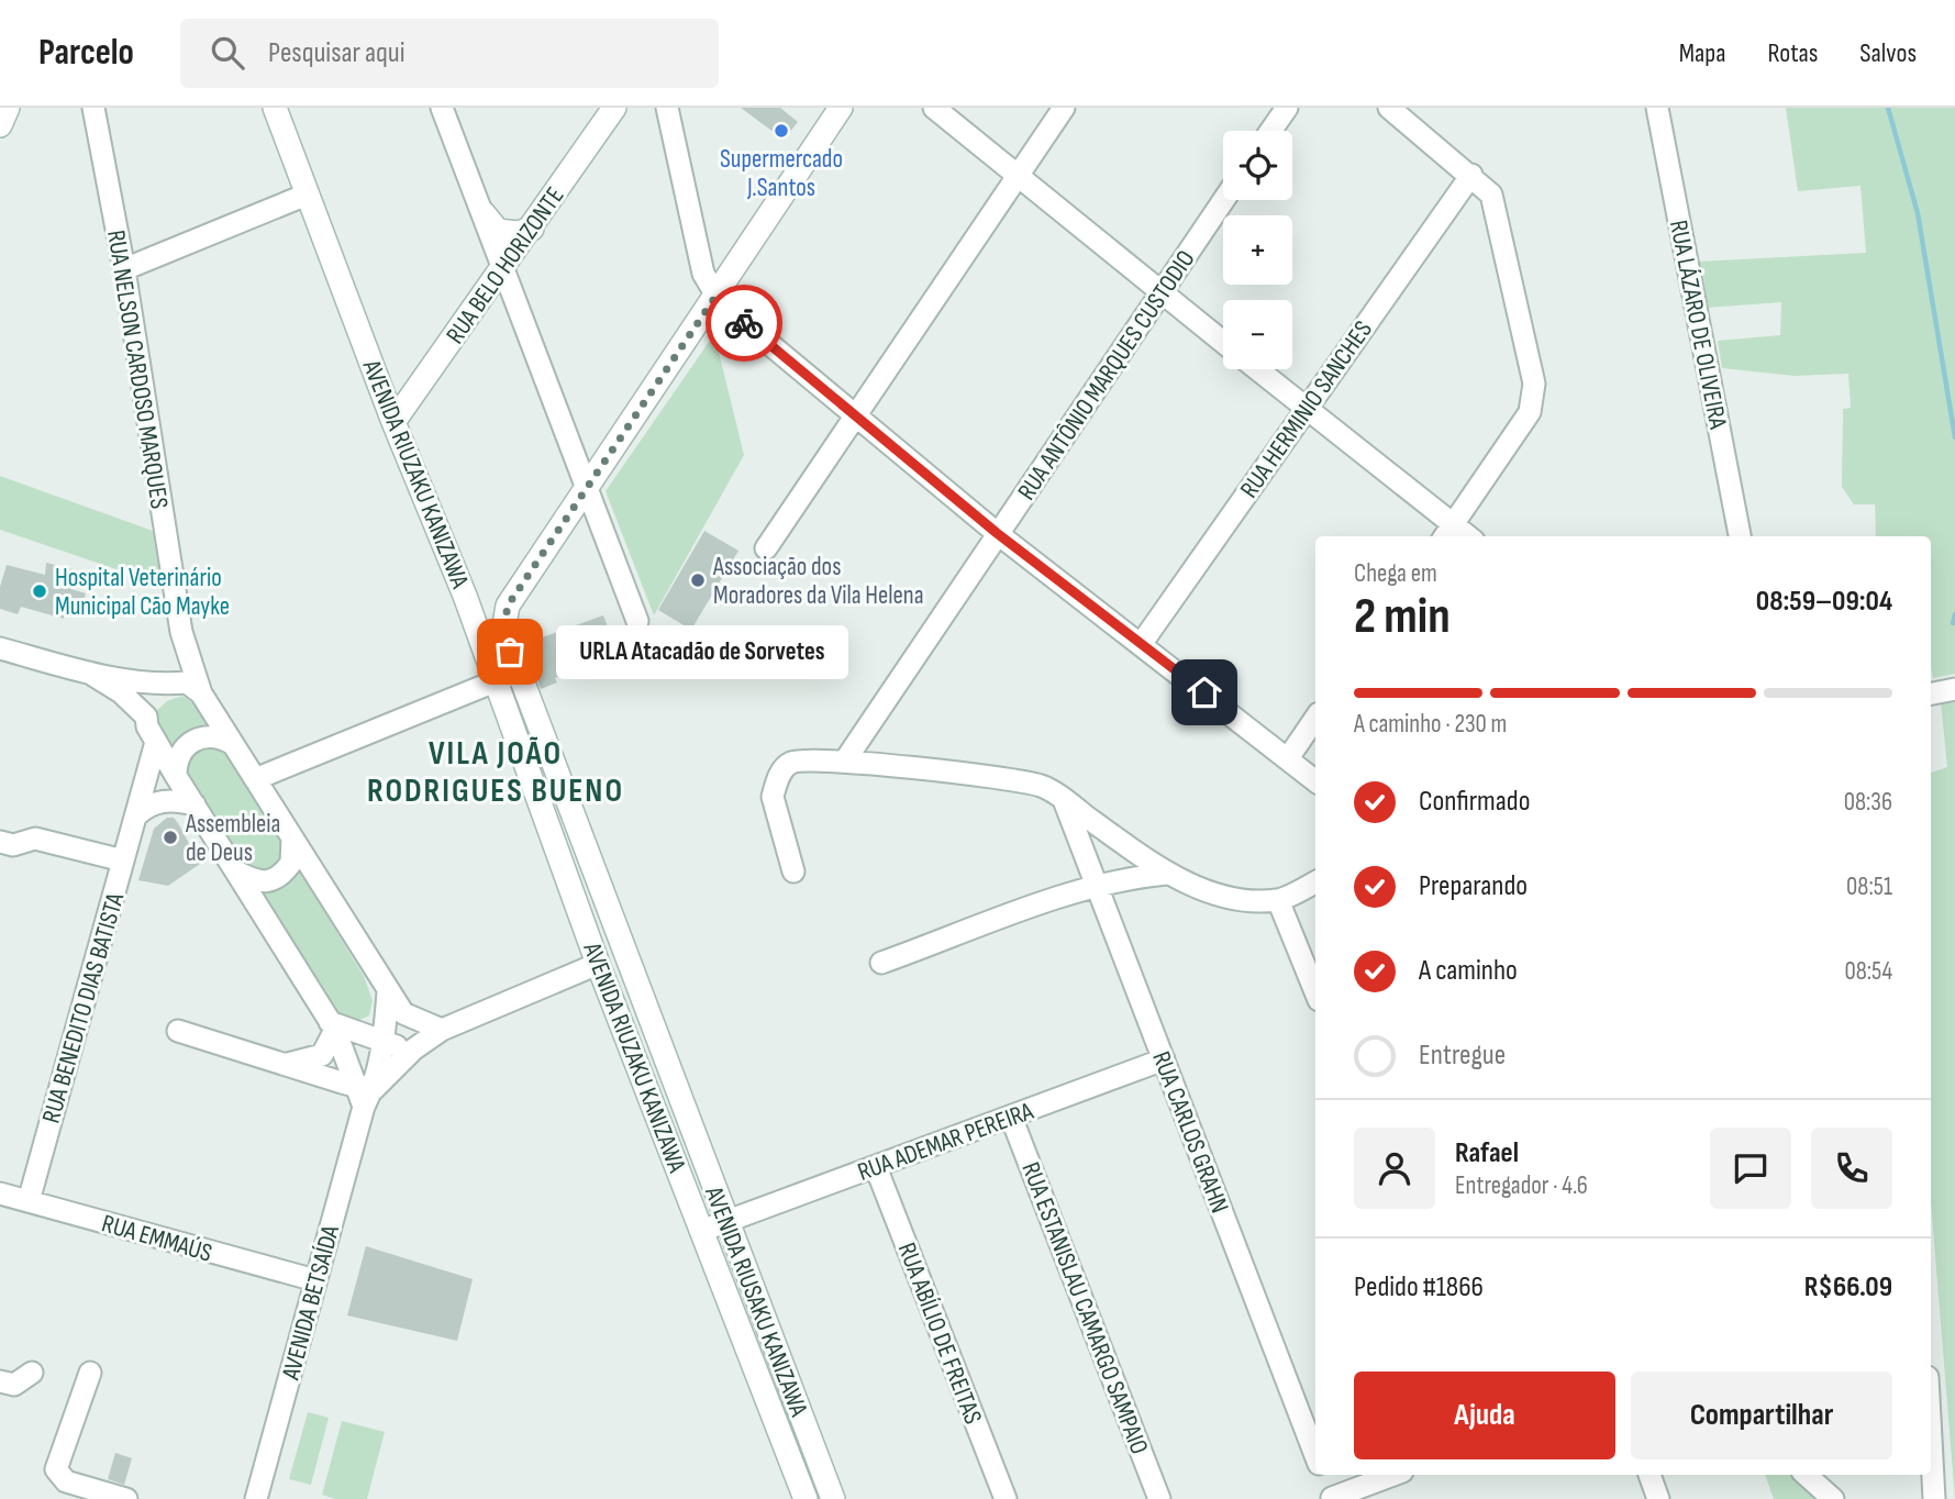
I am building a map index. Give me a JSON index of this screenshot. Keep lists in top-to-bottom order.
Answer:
{
  "streets": {
    "street": [
      "RUA BELO HORIZONTE",
      "RUA LÁZARO DE OLIVEIRA",
      "RUA NELSON CARDOSO MARQUES",
      "RUA ANTÔNIO MARQUES CUSTODIO",
      "RUA HERMINIO SANCHES",
      "AVENIDA RIUZAKU KANIZAWA",
      "RUA BENEDITO DIAS BATISTA",
      "RUA CARLOS GRAHN",
      "RUA ADEMAR PEREIRA",
      "RUA EMMAÚS",
      "AVENIDA RIUSAKU KANIZAWA",
      "AVENIDA BETSAÍDA",
      "RUA ESTANISLAU CAMARGO SAMPAIO",
      "RUA ABÍLIO DE FREITAS"
    ]
  },
  "crossings": [
    ["RUA BELO HORIZONTE", "AVENIDA RIUZAKU KANIZAWA"],
    ["RUA BENEDITO DIAS BATISTA", "RUA EMMAÚS"],
    ["RUA CARLOS GRAHN", "RUA ADEMAR PEREIRA"],
    ["RUA ADEMAR PEREIRA", "AVENIDA RIUSAKU KANIZAWA"],
    ["RUA ADEMAR PEREIRA", "RUA ESTANISLAU CAMARGO SAMPAIO"],
    ["RUA ADEMAR PEREIRA", "RUA ABÍLIO DE FREITAS"],
    ["RUA EMMAÚS", "AVENIDA BETSAÍDA"]
  ],
  "districts": ["VILA JOÃO RODRIGUES BUENO"],
  "places": [
    "Supermercado J.Santos",
    "Associação dos Moradores da Vila Helena",
    "Hospital Veterinário Municipal Cão Mayke",
    "URLA Atacadão de Sorvetes",
    "Assembleia de Deus"
  ],
  "page": {
    "header": "Parcelo",
    "search": "Pesquisar aqui",
    "nav": ["Mapa", "Rotas", "Salvos"],
    "map_buttons": ["+", "−"],
    "heading": ["2 min", "Chega em", "08:59–09:04"],
    "panel": [
      "Rafael",
      "Entregador · 4.6",
      "Pedido #1866",
      "R$66.09"
    ],
    "bubble": "URLA Atacadão de Sorvetes",
    "bar": "A caminho · 230 m",
    "list": [
      ["Confirmado", "08:36"],
      ["Preparando", "08:51"],
      ["A caminho", "08:54"],
      "Entregue"
    ],
    "buttons": ["Ajuda", "Compartilhar"]
  }
}
